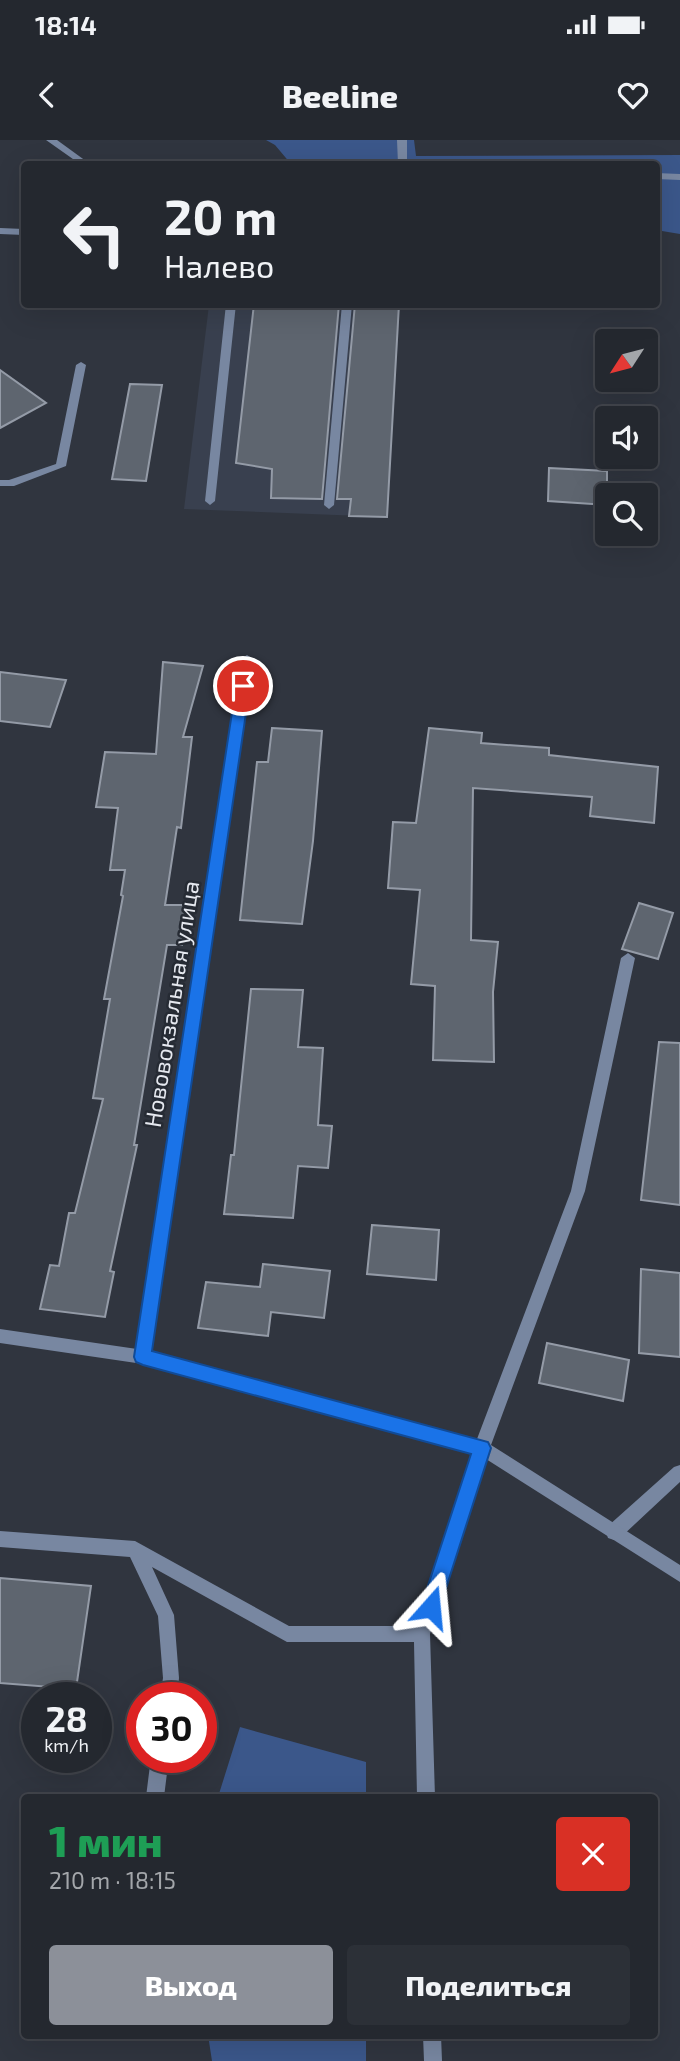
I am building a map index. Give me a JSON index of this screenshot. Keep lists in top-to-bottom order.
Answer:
{
  "streets": {
    "street": ["Нововокзальная улица"]
  },
  "north": "bottom left",
  "page": {
    "status": "18:14",
    "header": "Beeline",
    "turn": ["20 m", "Налево"],
    "speed": "28 km/h",
    "limit": "30",
    "heading": ["1 мин", "210 m · 18:15"],
    "buttons": ["Выход", "Поделиться"]
  }
}
